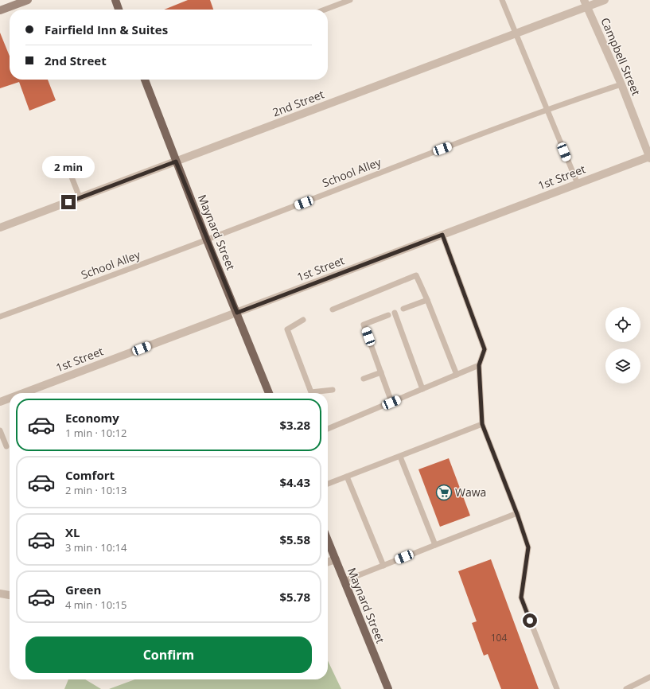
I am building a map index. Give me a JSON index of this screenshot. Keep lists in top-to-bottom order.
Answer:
{
  "streets": {
    "main road": ["Maynard Street"],
    "street": ["Campbell Street", "2nd Street", "1st Street"],
    "lane": ["School Alley"]
  },
  "crossings": [
    ["Campbell Street", "2nd Street"],
    ["Campbell Street", "School Alley"],
    ["Campbell Street", "1st Street"],
    ["2nd Street", "Maynard Street"],
    ["School Alley", "Maynard Street"],
    ["1st Street", "Maynard Street"]
  ],
  "places": {
    "supermarket": ["Wawa"]
  },
  "house_numbers": ["104"],
  "page": {
    "banner": ["Fairfield Inn & Suites", "2nd Street"],
    "bubble": "2 min",
    "list": [
      {
        "name": "Economy",
        "note": "1 min · 10:12",
        "value": "$3.28"
      },
      {
        "name": "Comfort",
        "note": "2 min · 10:13",
        "value": "$4.43"
      },
      {
        "name": "XL",
        "note": "3 min · 10:14",
        "value": "$5.58"
      },
      {
        "name": "Green",
        "note": "4 min · 10:15",
        "value": "$5.78"
      }
    ],
    "buttons": "Confirm"
  }
}
